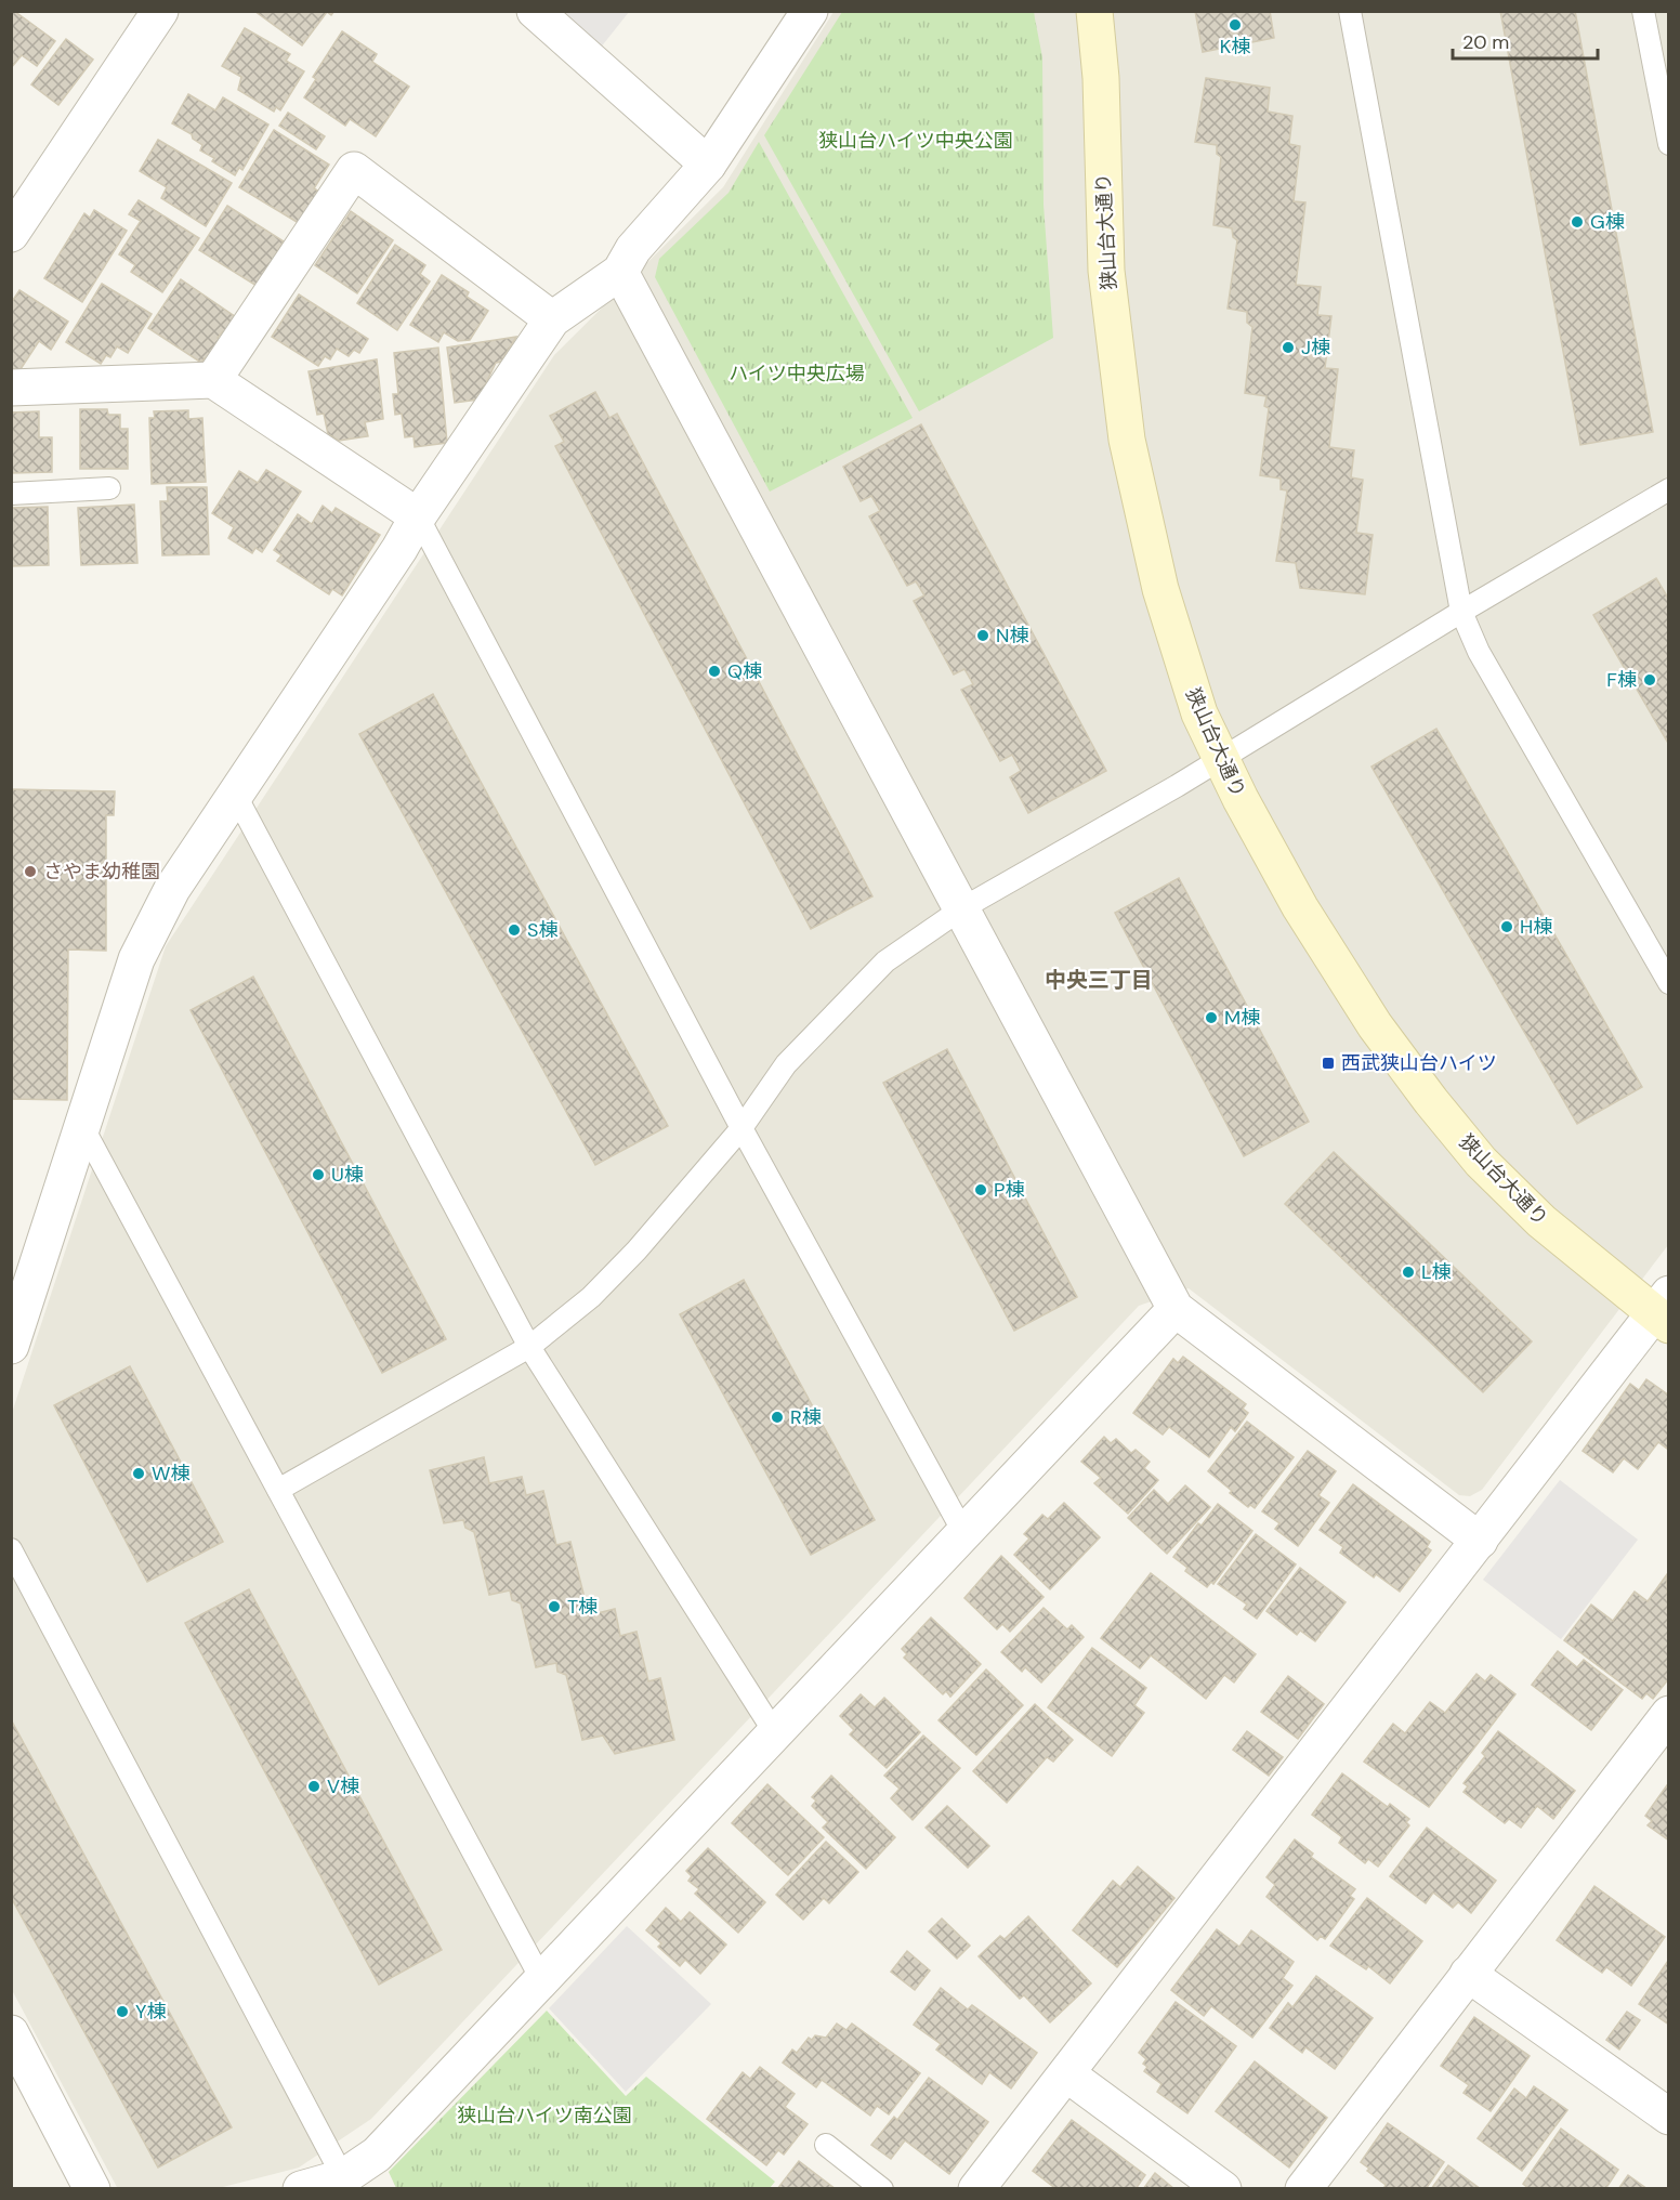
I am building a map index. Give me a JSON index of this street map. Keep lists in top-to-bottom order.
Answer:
{
  "streets": {
    "street": ["狭山台大通り"]
  },
  "districts": ["中央三丁目"],
  "parks": ["狭山台ハイツ中央公園", "ハイツ中央広場", "狭山台ハイツ南公園"],
  "places": {
    "other": [
      "K棟",
      "G棟",
      "J棟",
      "N棟",
      "Q棟",
      "F棟",
      "さやま幼稚園",
      "H棟",
      "S棟",
      "M棟",
      "U棟",
      "P棟",
      "L棟",
      "R棟",
      "W棟",
      "T棟",
      "V棟",
      "Y棟"
    ],
    "transit": ["西武狭山台ハイツ"]
  },
  "scale_bar": "20 m"
}
